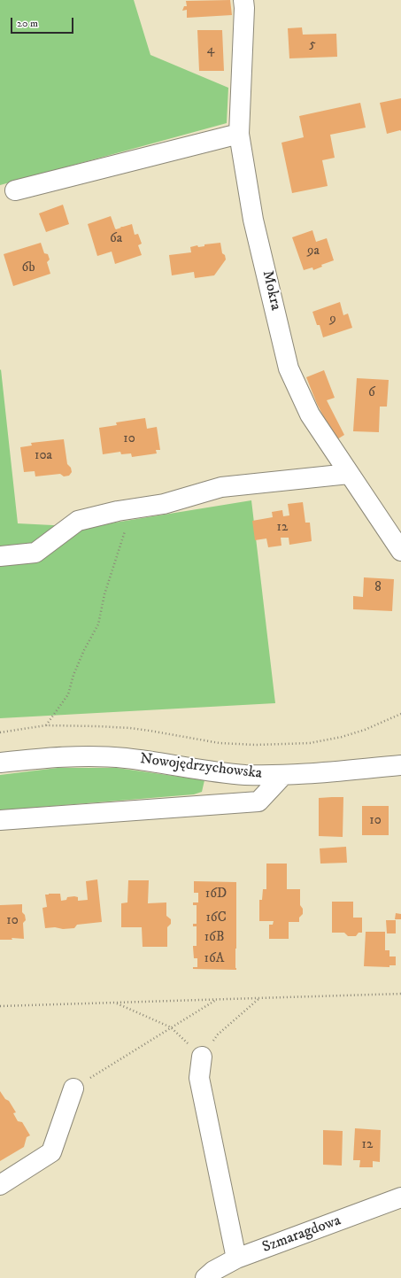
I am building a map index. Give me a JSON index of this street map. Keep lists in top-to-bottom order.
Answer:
{
  "streets": {
    "street": ["Mokra", "Nowojędrzychowska", "Szmaragdowa"]
  },
  "house_numbers": [
    "5",
    "4",
    "6a",
    "9a",
    "6b",
    "9",
    "6",
    "10",
    "10a",
    "12",
    "8",
    "10",
    "16D",
    "16C",
    "10",
    "16B",
    "16A",
    "12"
  ],
  "scale_bar": "20 m"
}
